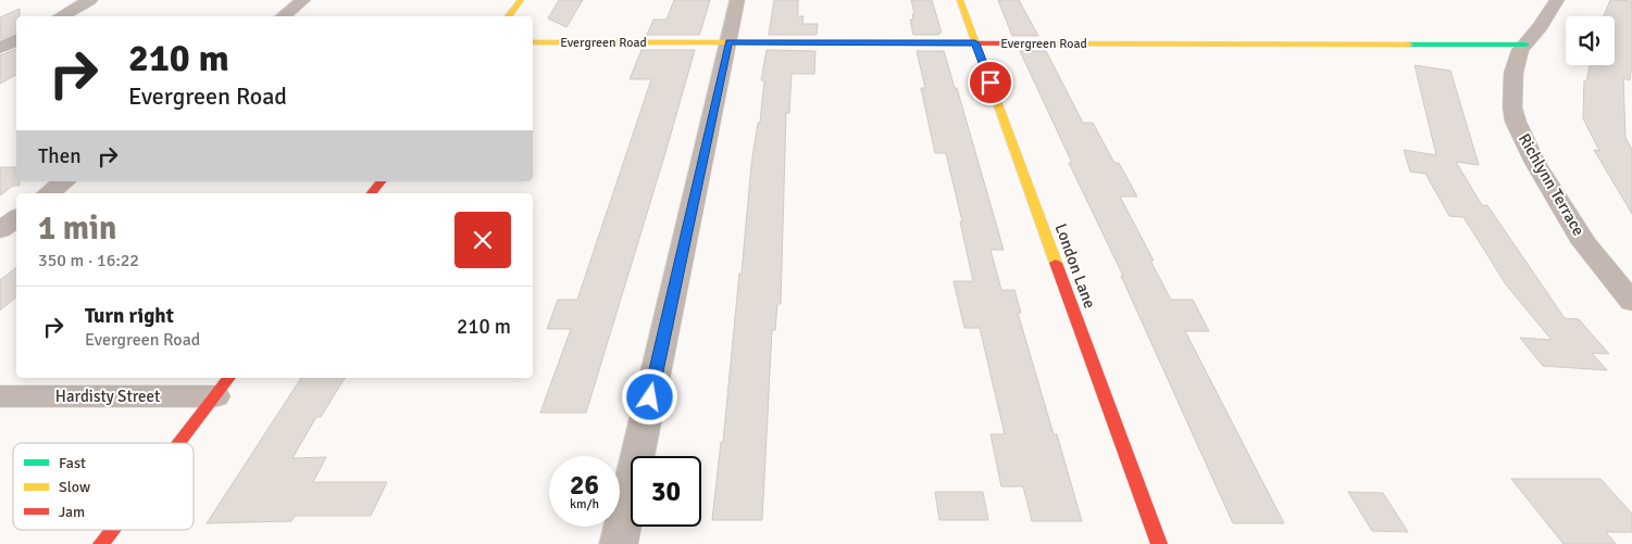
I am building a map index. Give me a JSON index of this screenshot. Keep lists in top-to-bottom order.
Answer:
{
  "streets": {
    "street": [
      "Evergreen Road",
      "Richlynn Terrace",
      "London Lane",
      "Hardisty Street"
    ]
  },
  "crossings": [
    ["Evergreen Road", "Richlynn Terrace"],
    ["Evergreen Road", "London Lane"]
  ],
  "legend": ["Fast", "Slow", "Jam"],
  "page": {
    "turn": ["210 m", "Evergreen Road"],
    "then": "Then",
    "heading": ["1 min", "350 m · 16:22"],
    "list": [
      {
        "name": "Turn right",
        "note": "Evergreen Road",
        "value": "210 m"
      }
    ],
    "speed": "26 km/h",
    "limit": "30"
  }
}
